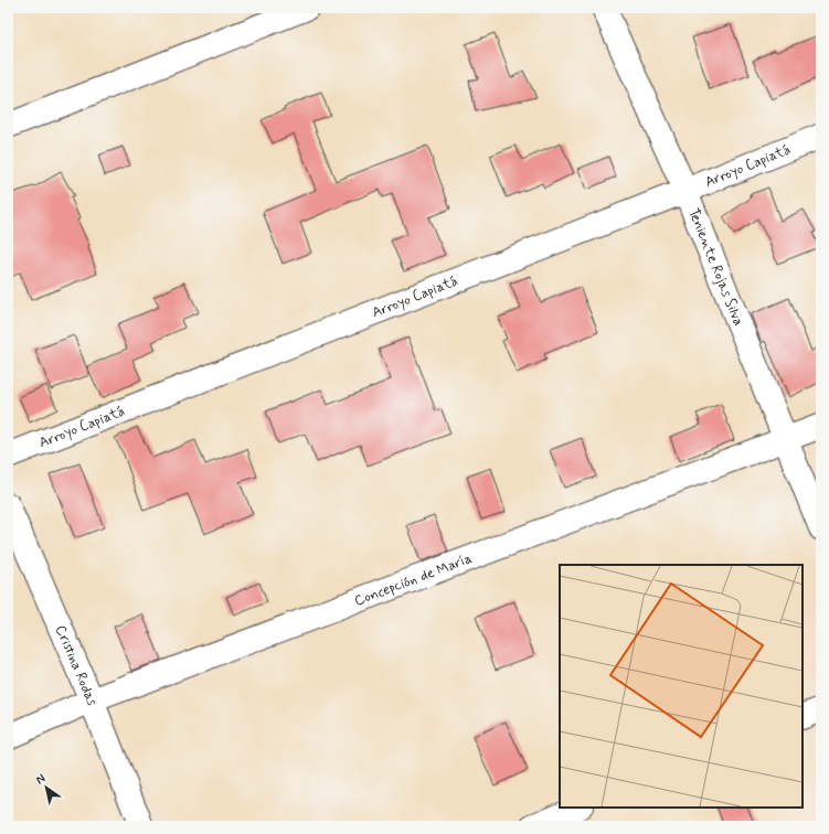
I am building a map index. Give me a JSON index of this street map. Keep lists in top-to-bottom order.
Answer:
{
  "streets": {
    "street": [
      "Arroyo Capiatá",
      "Teniente Rojas Silva",
      "Concepción de María",
      "Cristina Rodas"
    ]
  },
  "crossings": [
    ["Arroyo Capiatá", "Teniente Rojas Silva"],
    ["Teniente Rojas Silva", "Concepción de María"],
    ["Concepción de María", "Cristina Rodas"]
  ],
  "north": "top left"
}
